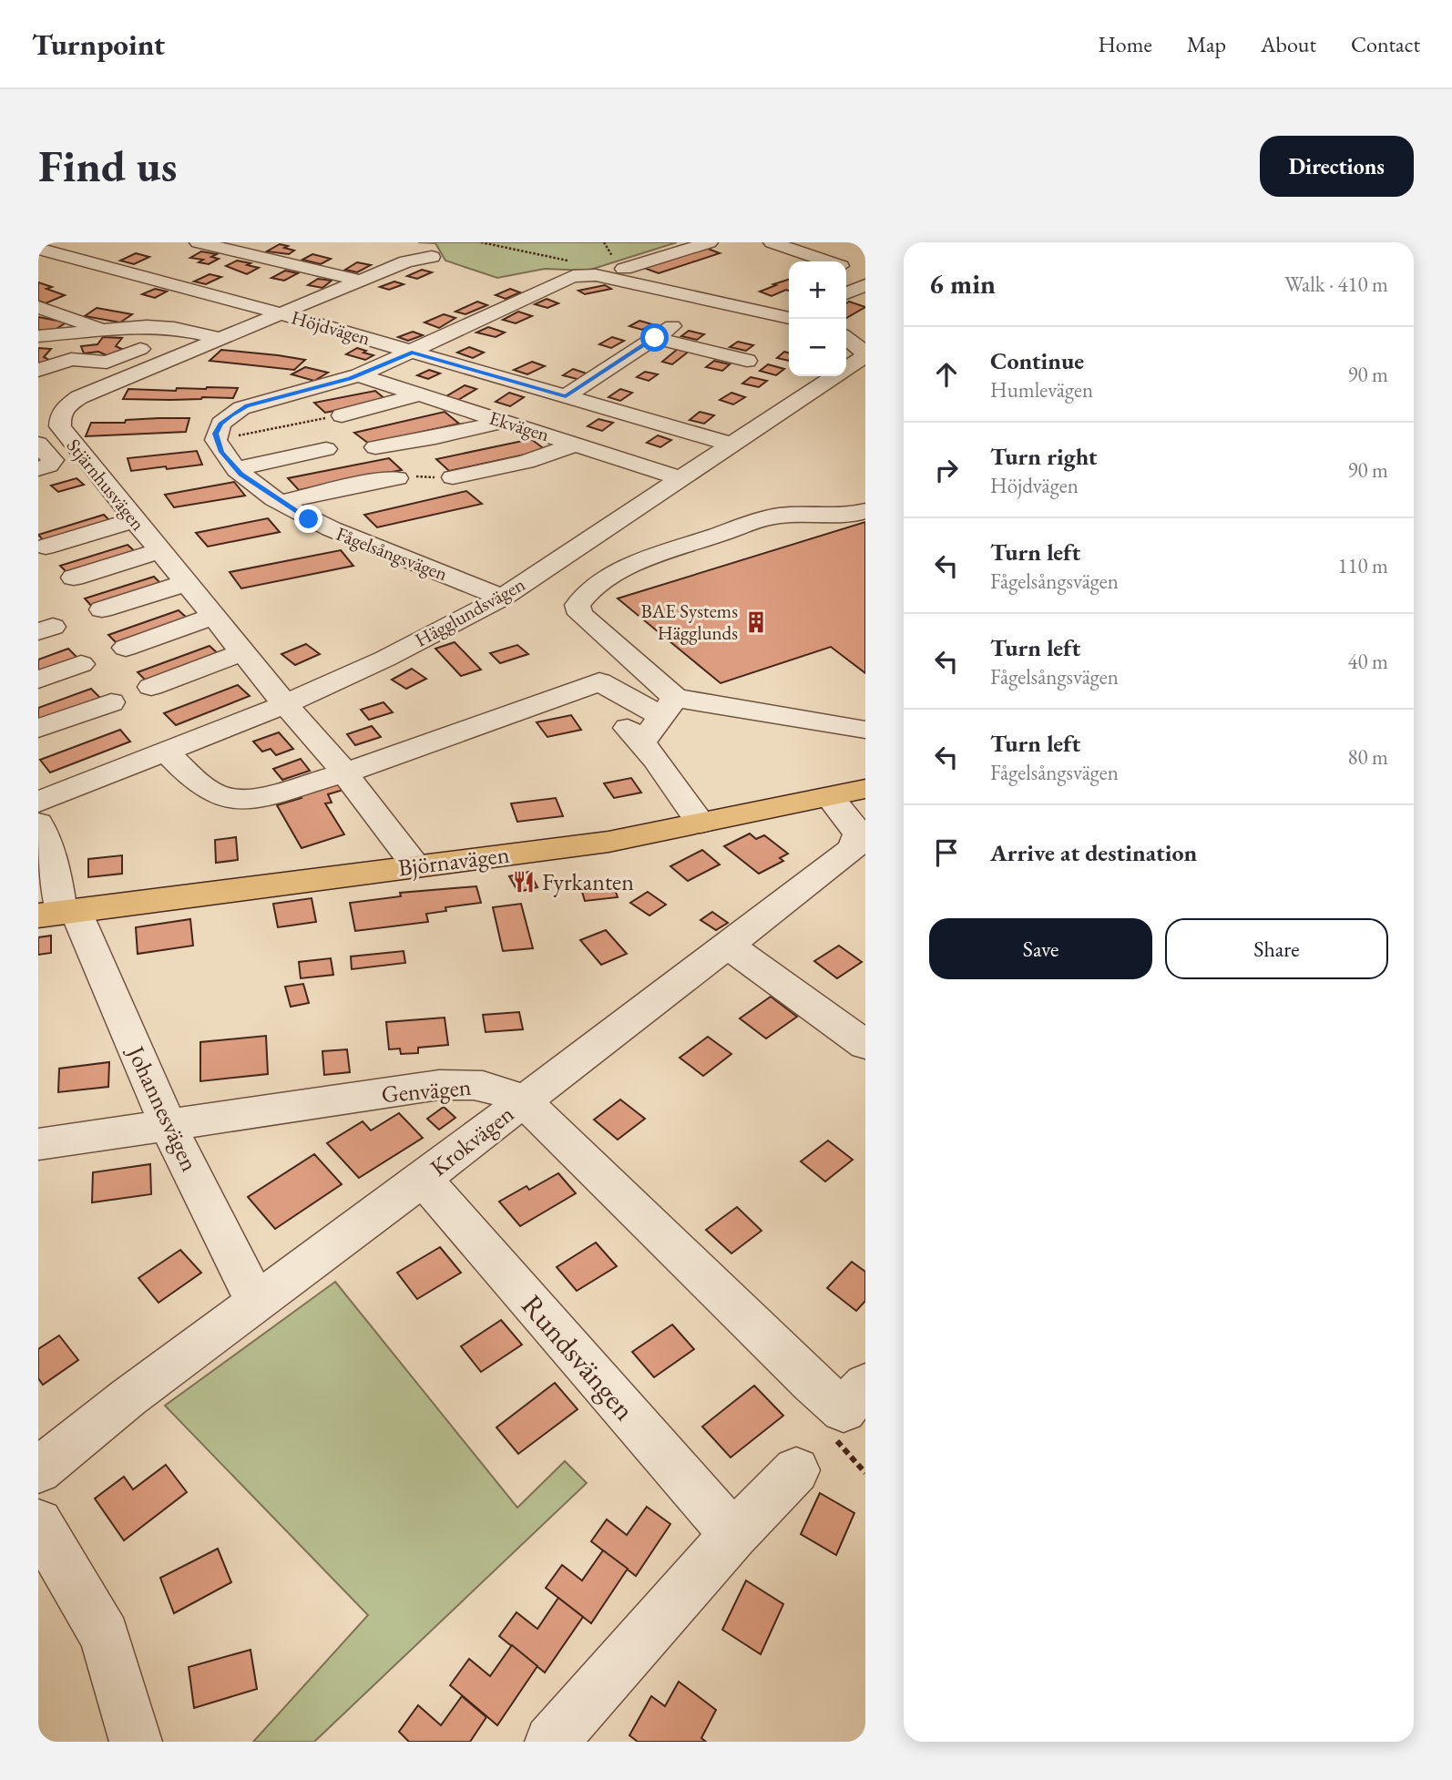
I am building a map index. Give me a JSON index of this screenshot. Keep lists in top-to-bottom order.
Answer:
{
  "streets": {
    "main road": ["Björnavägen"],
    "street": [
      "Höjdvägen",
      "Ekvägen",
      "Stjärnhusvägen",
      "Fågelsångsvägen",
      "Hägglundsvägen",
      "Genvägen",
      "Johannesvägen",
      "Krokvägen",
      "Rundsvängen"
    ]
  },
  "crossings": [
    ["Höjdvägen", "Stjärnhusvägen"],
    ["Höjdvägen", "Hägglundsvägen"],
    ["Ekvägen", "Hägglundsvägen"],
    ["Stjärnhusvägen", "Hägglundsvägen"],
    ["Stjärnhusvägen", "Björnavägen"],
    ["Fågelsångsvägen", "Hägglundsvägen"],
    ["Björnavägen", "Johannesvägen"],
    ["Björnavägen", "Krokvägen"],
    ["Genvägen", "Johannesvägen"],
    ["Genvägen", "Krokvägen"],
    ["Johannesvägen", "Krokvägen"],
    ["Krokvägen", "Rundsvängen"]
  ],
  "places": {
    "building": ["BAE Systems Hägglunds"],
    "restaurant": ["Fyrkanten"]
  },
  "page": {
    "header": "Turnpoint",
    "nav": [
      "Home",
      "Map",
      "About",
      "Contact"
    ],
    "buttons": [
      "Directions",
      ["Save", "Share"]
    ],
    "title": "Find us",
    "heading": ["6 min", "Walk · 410 m"],
    "map_buttons": ["+", "−"],
    "list": [
      ["Continue", "Humlevägen", "90 m"],
      ["Turn right", "Höjdvägen", "90 m"],
      ["Turn left", "Fågelsångsvägen", "110 m"],
      ["Turn left", "Fågelsångsvägen", "40 m"],
      ["Turn left", "Fågelsångsvägen", "80 m"],
      "Arrive at destination"
    ]
  }
}
